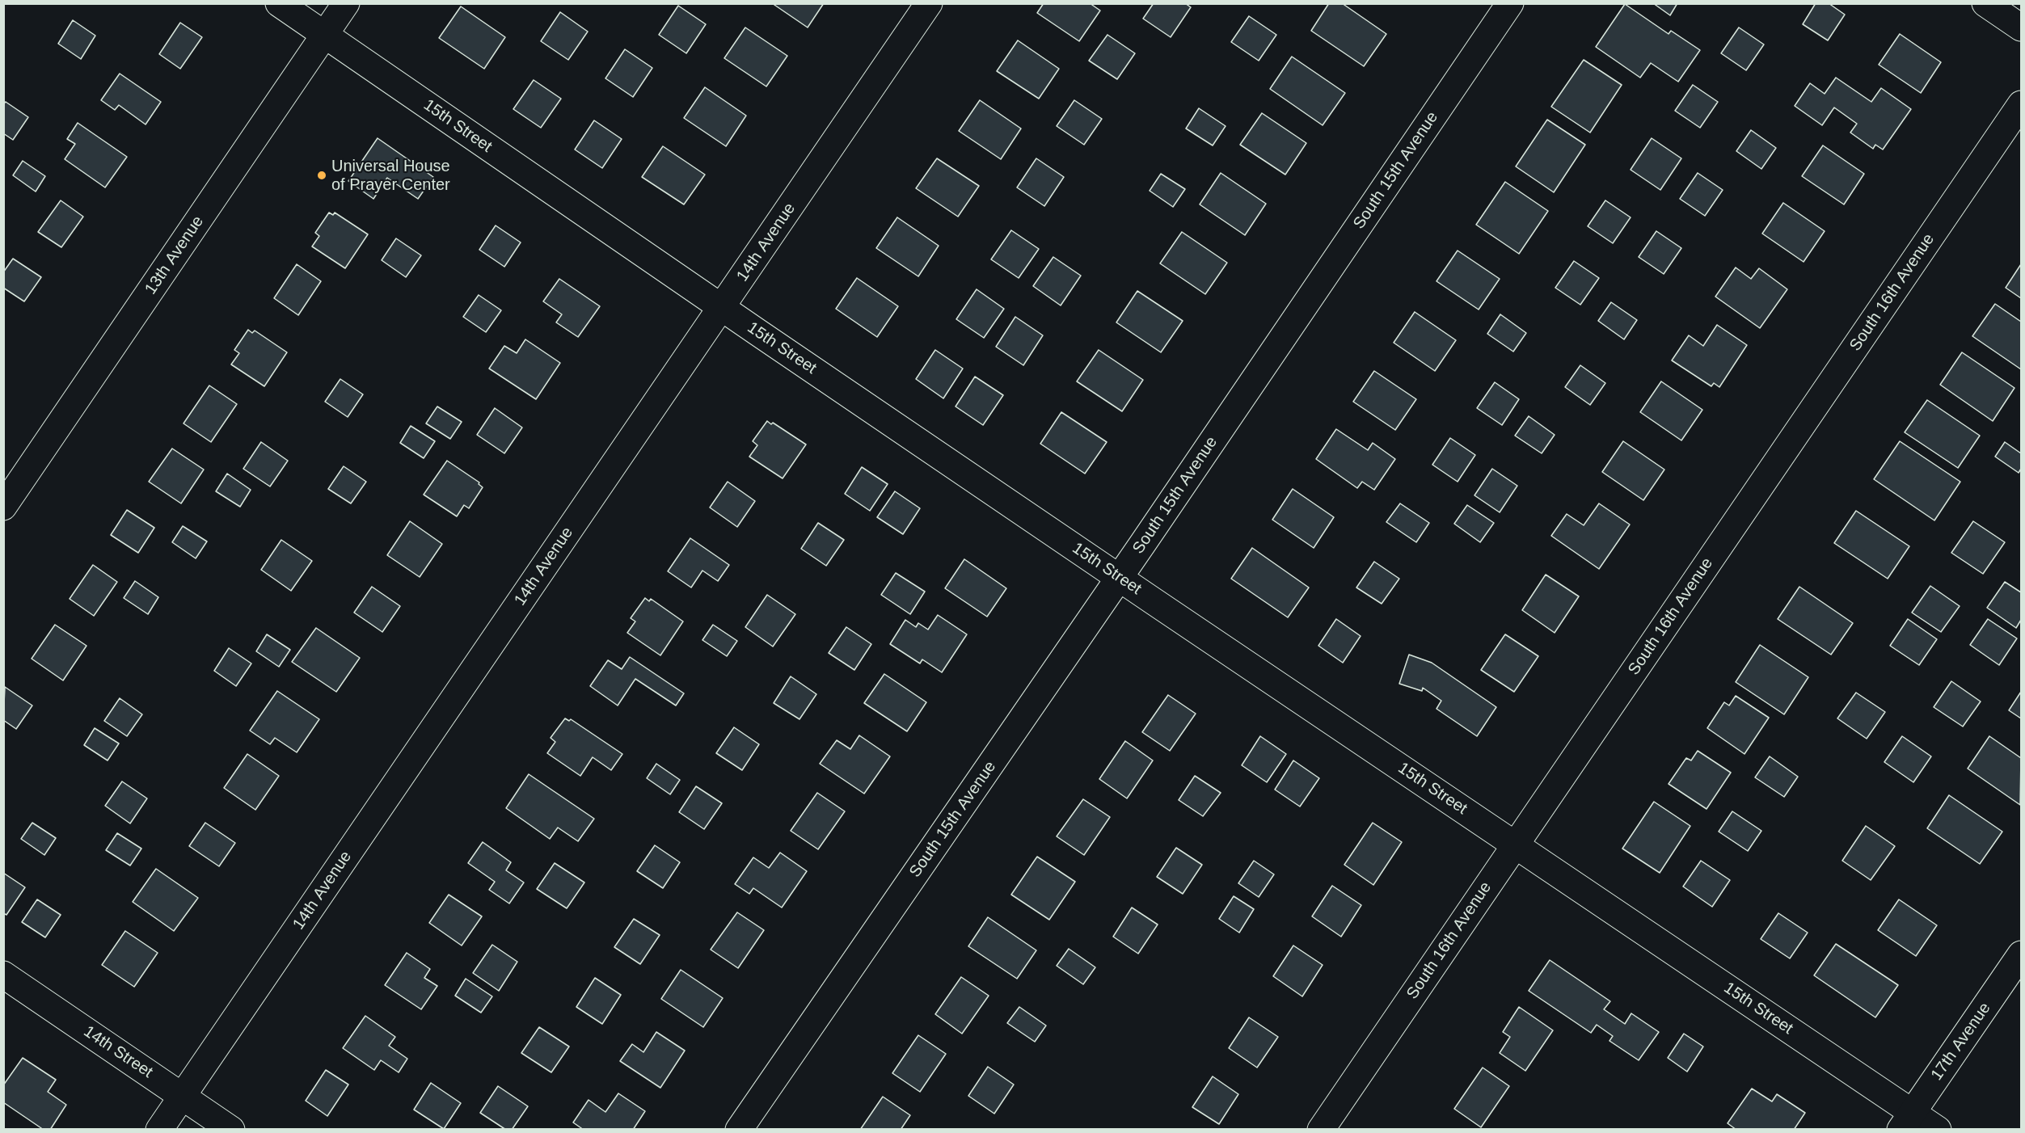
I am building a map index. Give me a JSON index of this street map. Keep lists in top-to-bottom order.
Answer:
{
  "streets": {
    "street": [
      "15th Street",
      "South 15th Avenue",
      "14th Avenue",
      "13th Avenue",
      "South 16th Avenue",
      "17th Avenue",
      "14th Street"
    ]
  },
  "crossings": [
    ["15th Street", "South 15th Avenue"],
    ["15th Street", "14th Avenue"],
    ["15th Street", "13th Avenue"],
    ["15th Street", "South 16th Avenue"],
    ["15th Street", "17th Avenue"],
    ["14th Avenue", "14th Street"]
  ],
  "places": ["Universal House of Prayer Center"]
}
